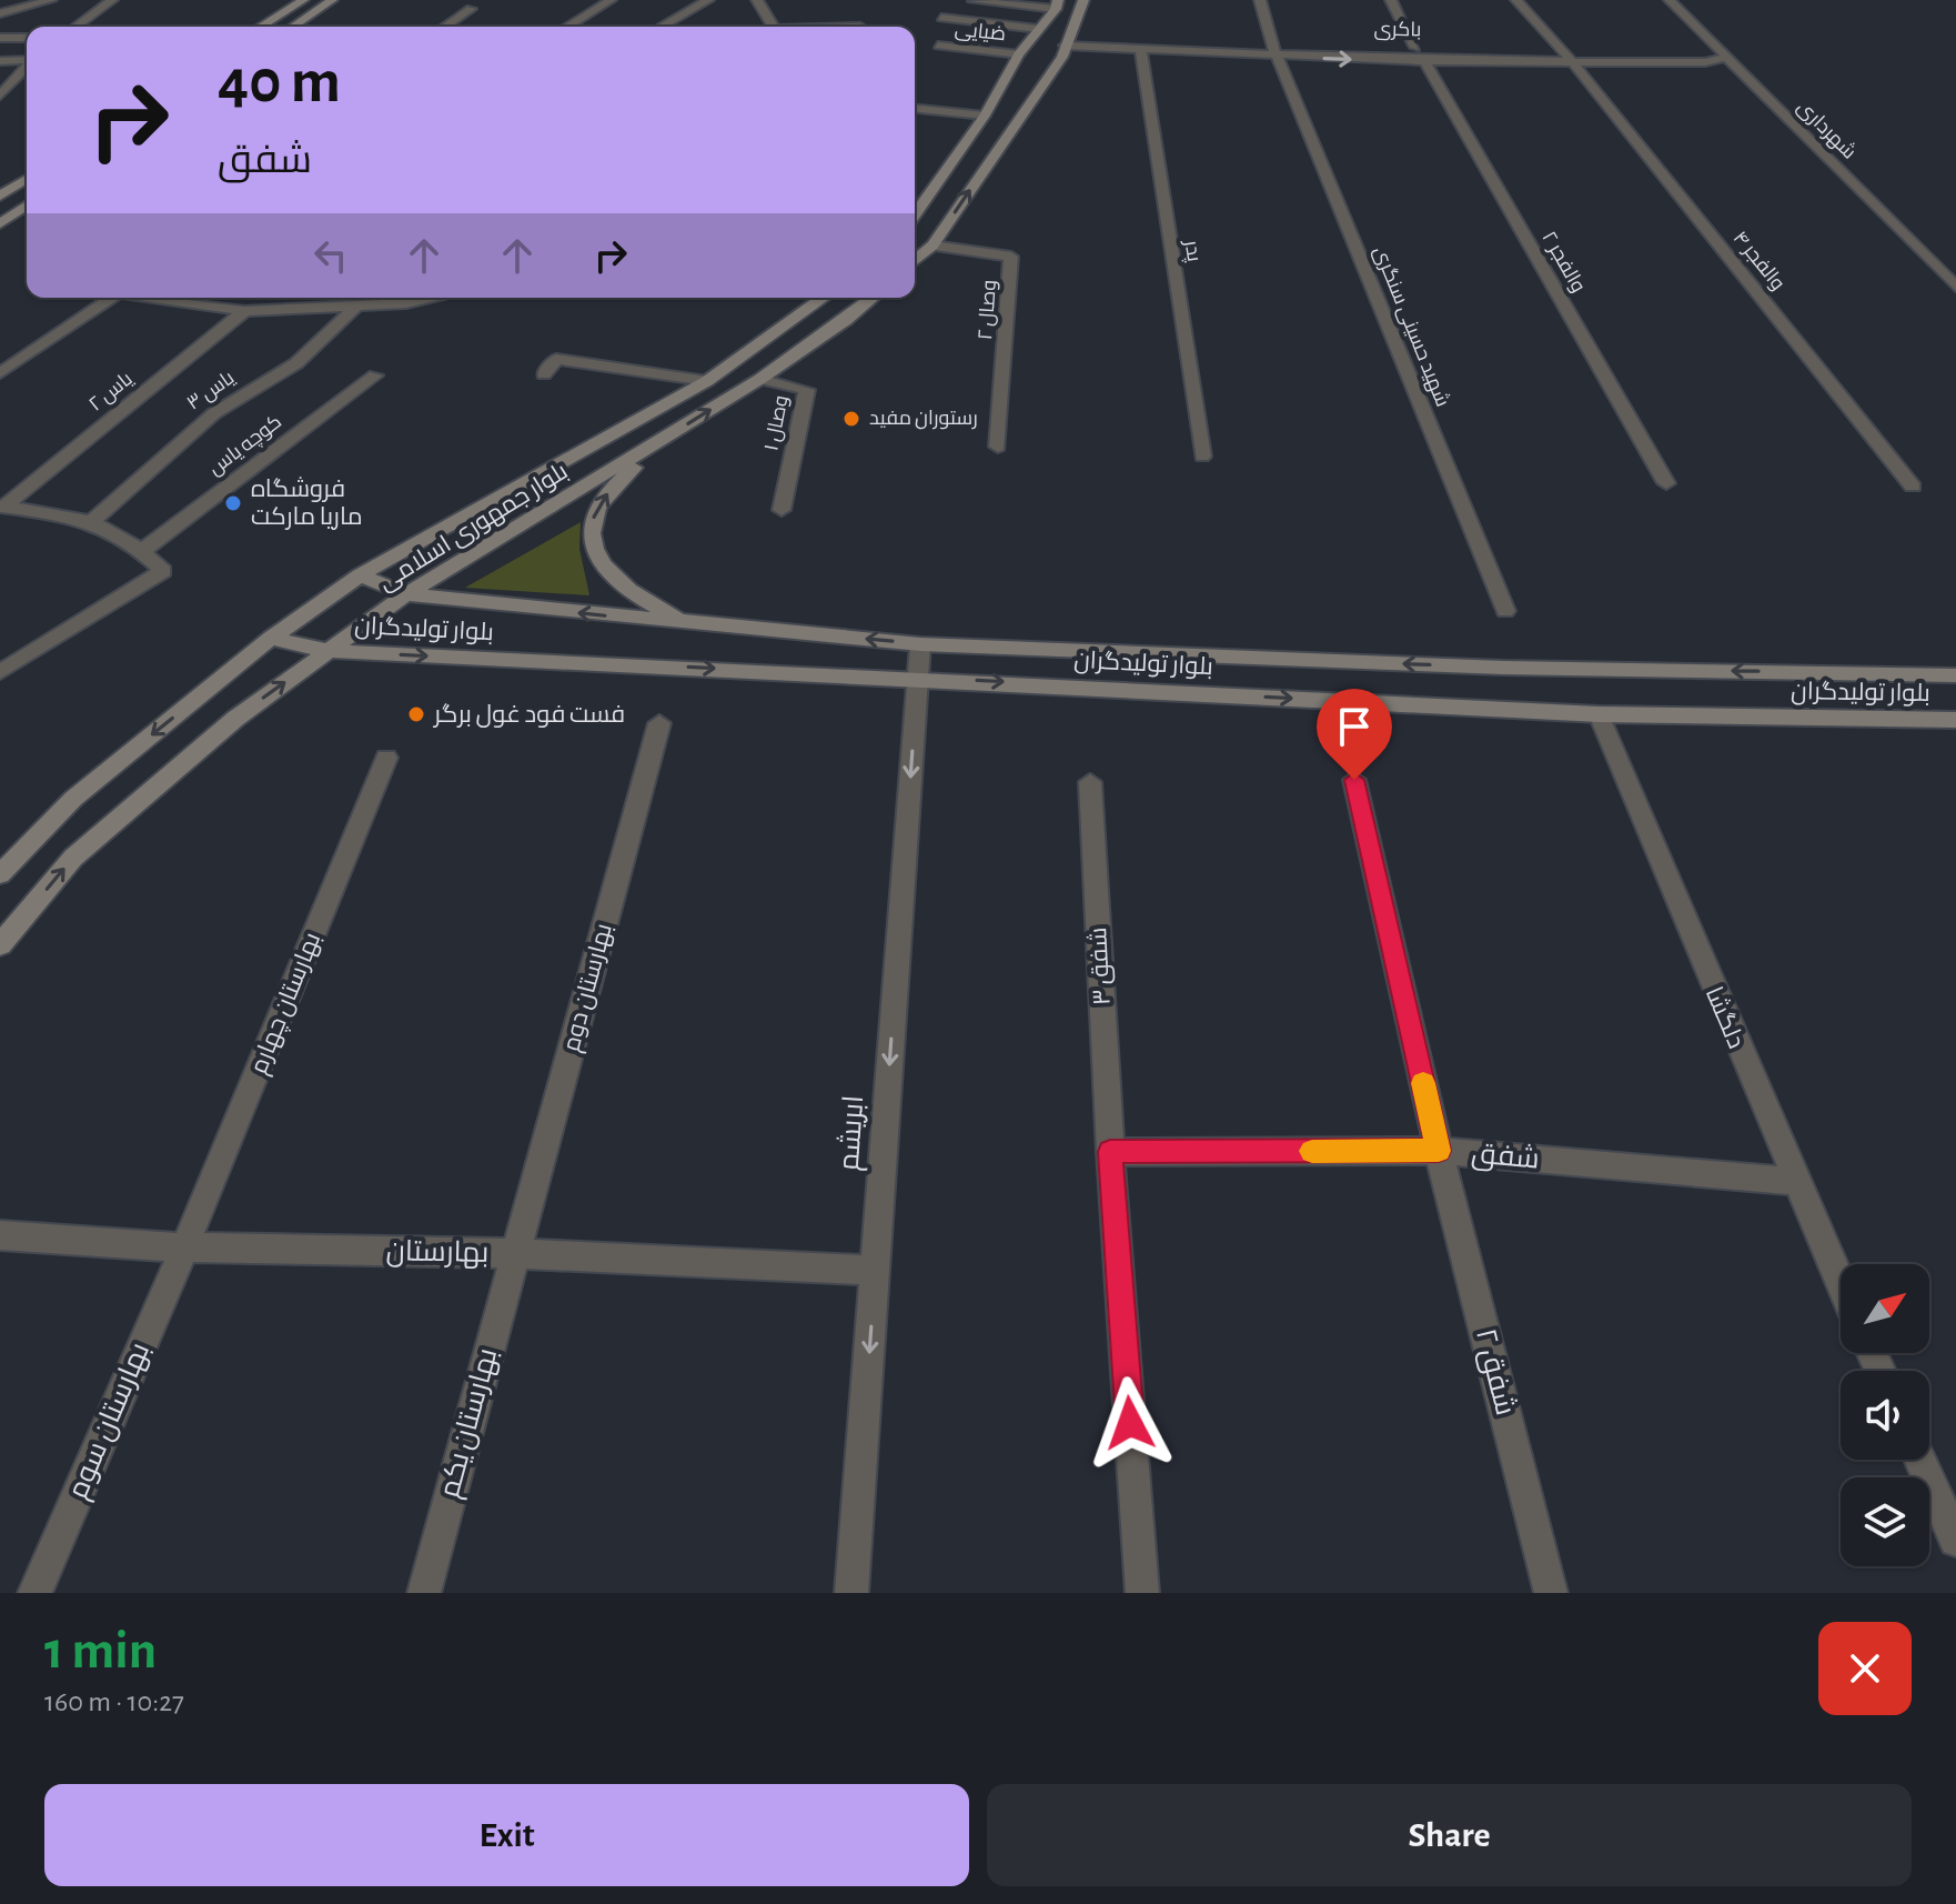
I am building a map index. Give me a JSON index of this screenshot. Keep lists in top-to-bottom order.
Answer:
{
  "streets": {
    "main road": ["بلوار جمهوری اسلامی", "بلوار تولیدگران"],
    "street": [
      "باکری",
      "ضیایی",
      "شهرداری",
      "پدر",
      "والفجر ۴",
      "والفجر ۲",
      "وصال ۲",
      "شهید حسینی سنگری",
      "یاس ۳",
      "یاس ۲",
      "وصال ۱",
      "کوچه یاس",
      "شفق ۳",
      "بهارستان دوم",
      "بهارستان چهارم",
      "دلگشا",
      "ابریشم",
      "شفق",
      "بهارستان",
      "شفق ۲",
      "بهارستان سوم",
      "بهارستان یکم"
    ]
  },
  "crossings": [
    ["باکری", "والفجر ۴"],
    ["باکری", "شهید حسینی سنگری"],
    ["وصال ۱", "بلوار جمهوری اسلامی"],
    ["بلوار جمهوری اسلامی", "بلوار تولیدگران"],
    ["بلوار تولیدگران", "دلگشا"],
    ["بلوار تولیدگران", "ابریشم"],
    ["شفق ۳", "شفق"],
    ["بهارستان دوم", "بهارستان"],
    ["بهارستان دوم", "بهارستان یکم"],
    ["بهارستان چهارم", "بهارستان"],
    ["بهارستان چهارم", "بهارستان سوم"],
    ["دلگشا", "شفق"],
    ["ابریشم", "بهارستان"],
    ["شفق", "شفق ۲"],
    ["بهارستان", "بهارستان سوم"],
    ["بهارستان", "بهارستان یکم"]
  ],
  "one_way": ["ابریشم"],
  "places": ["رستوران مفید", "فروشگاه ماریا مارکت", "فست فود غول برگر"],
  "north": "top right",
  "page": {
    "turn": ["40 m", "شفق"],
    "heading": ["1 min", "160 m · 10:27"],
    "buttons": ["Exit", "Share"]
  }
}
